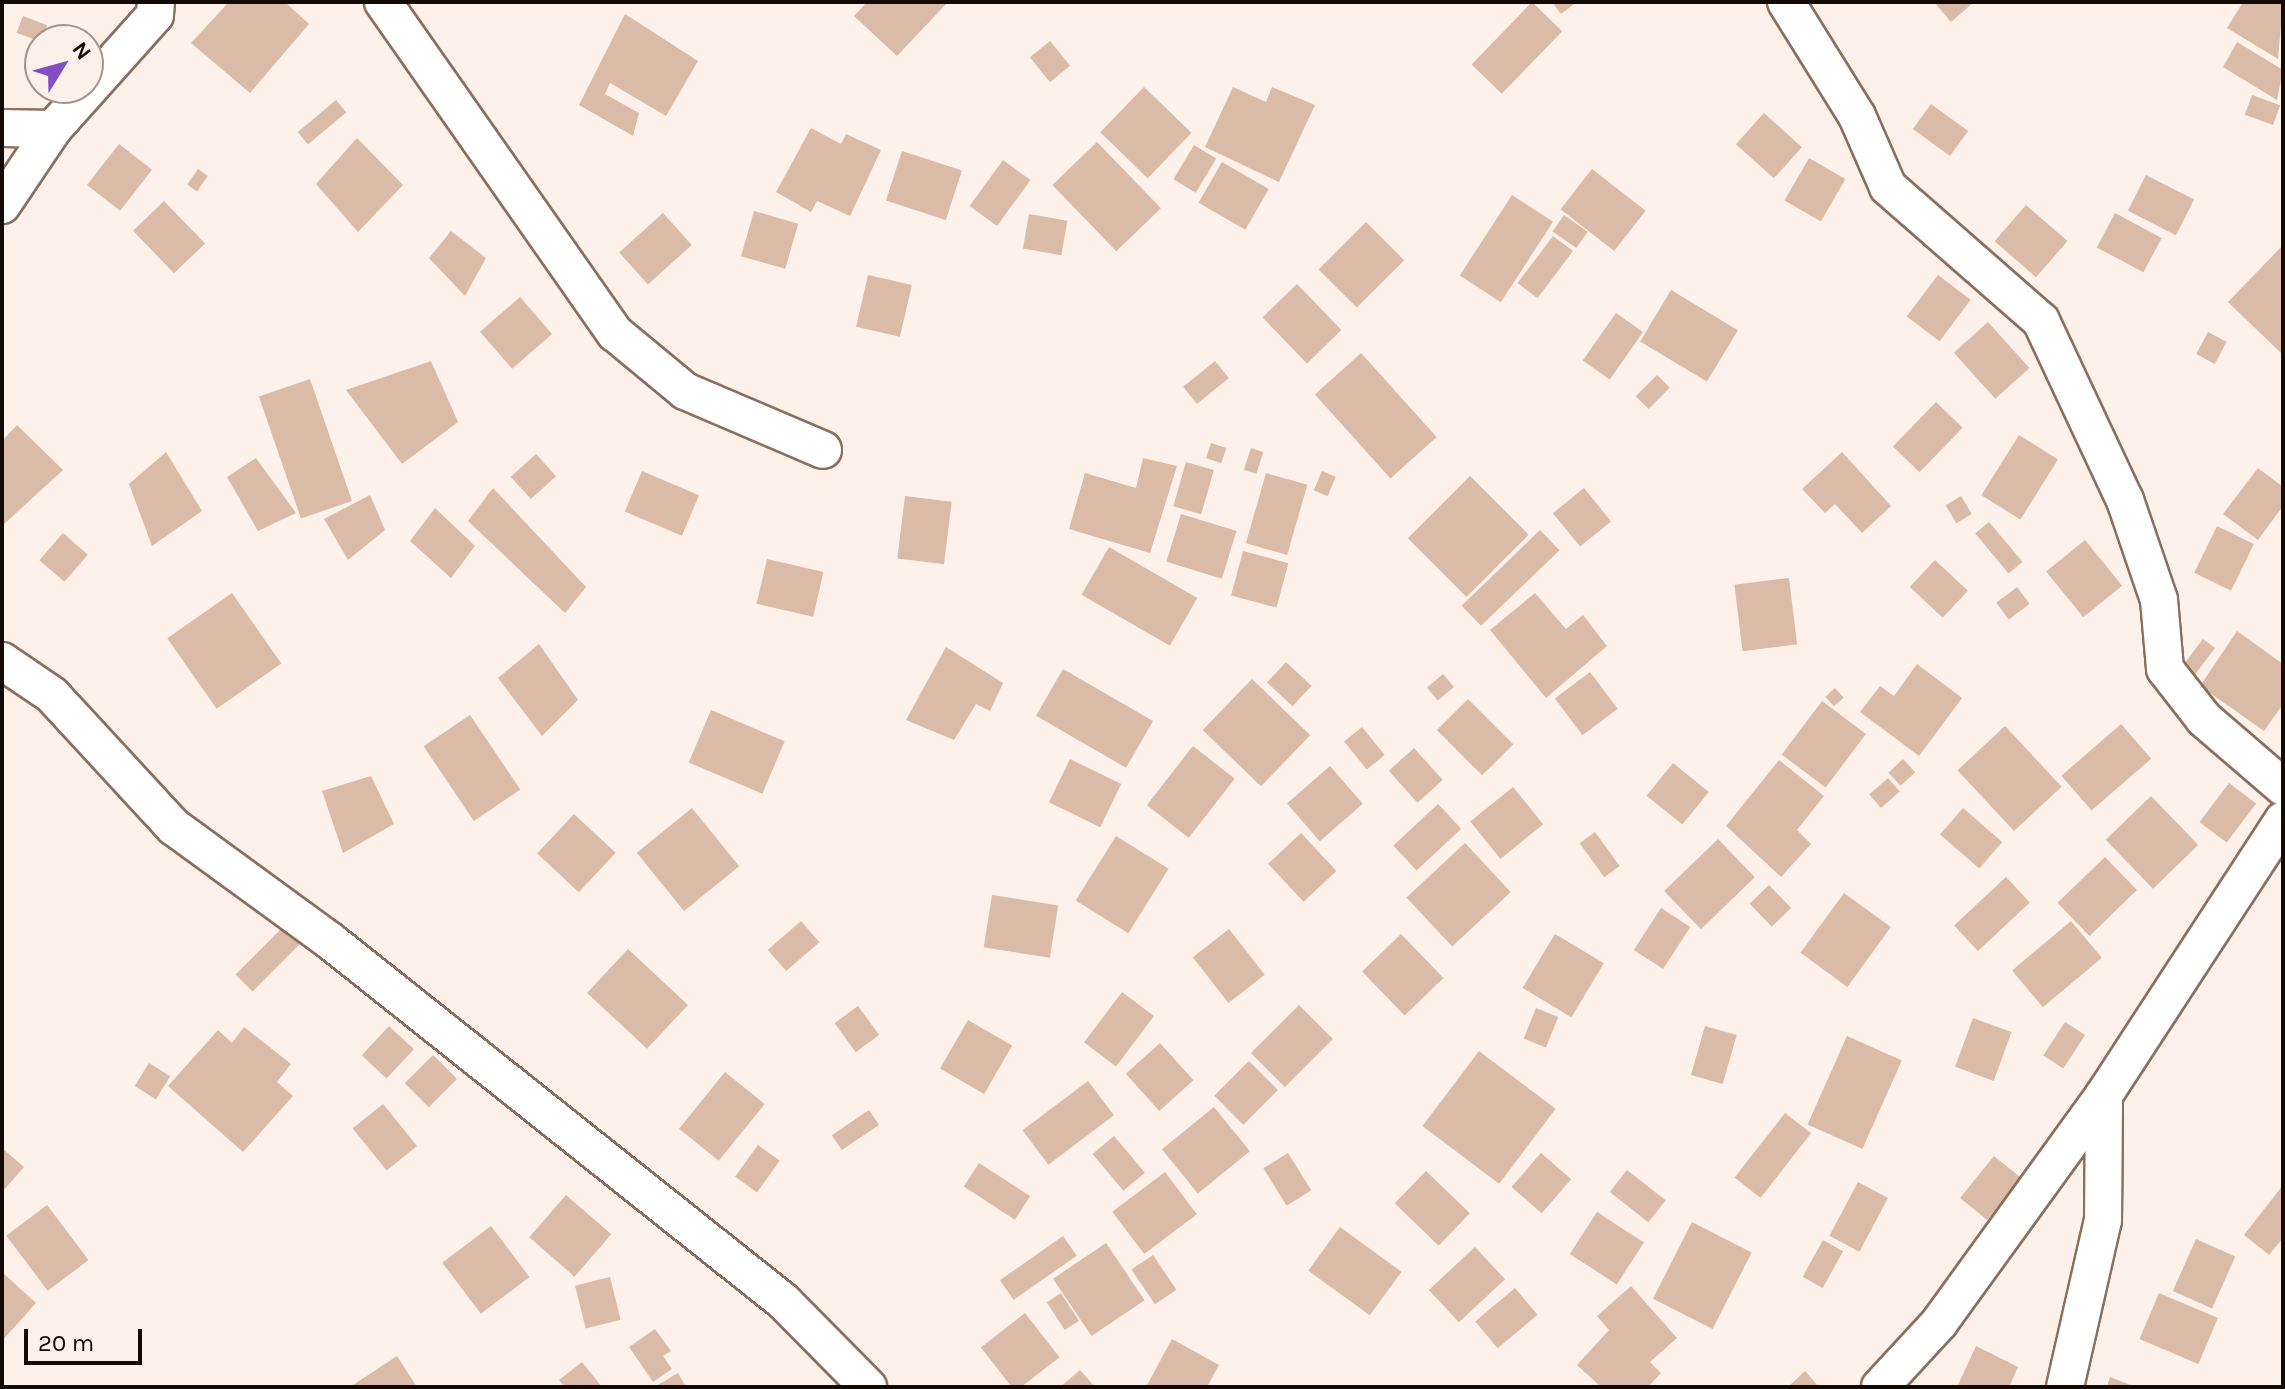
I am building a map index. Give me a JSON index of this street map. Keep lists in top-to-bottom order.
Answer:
{
  "scale_bar": "20 m",
  "north": "top right"
}
